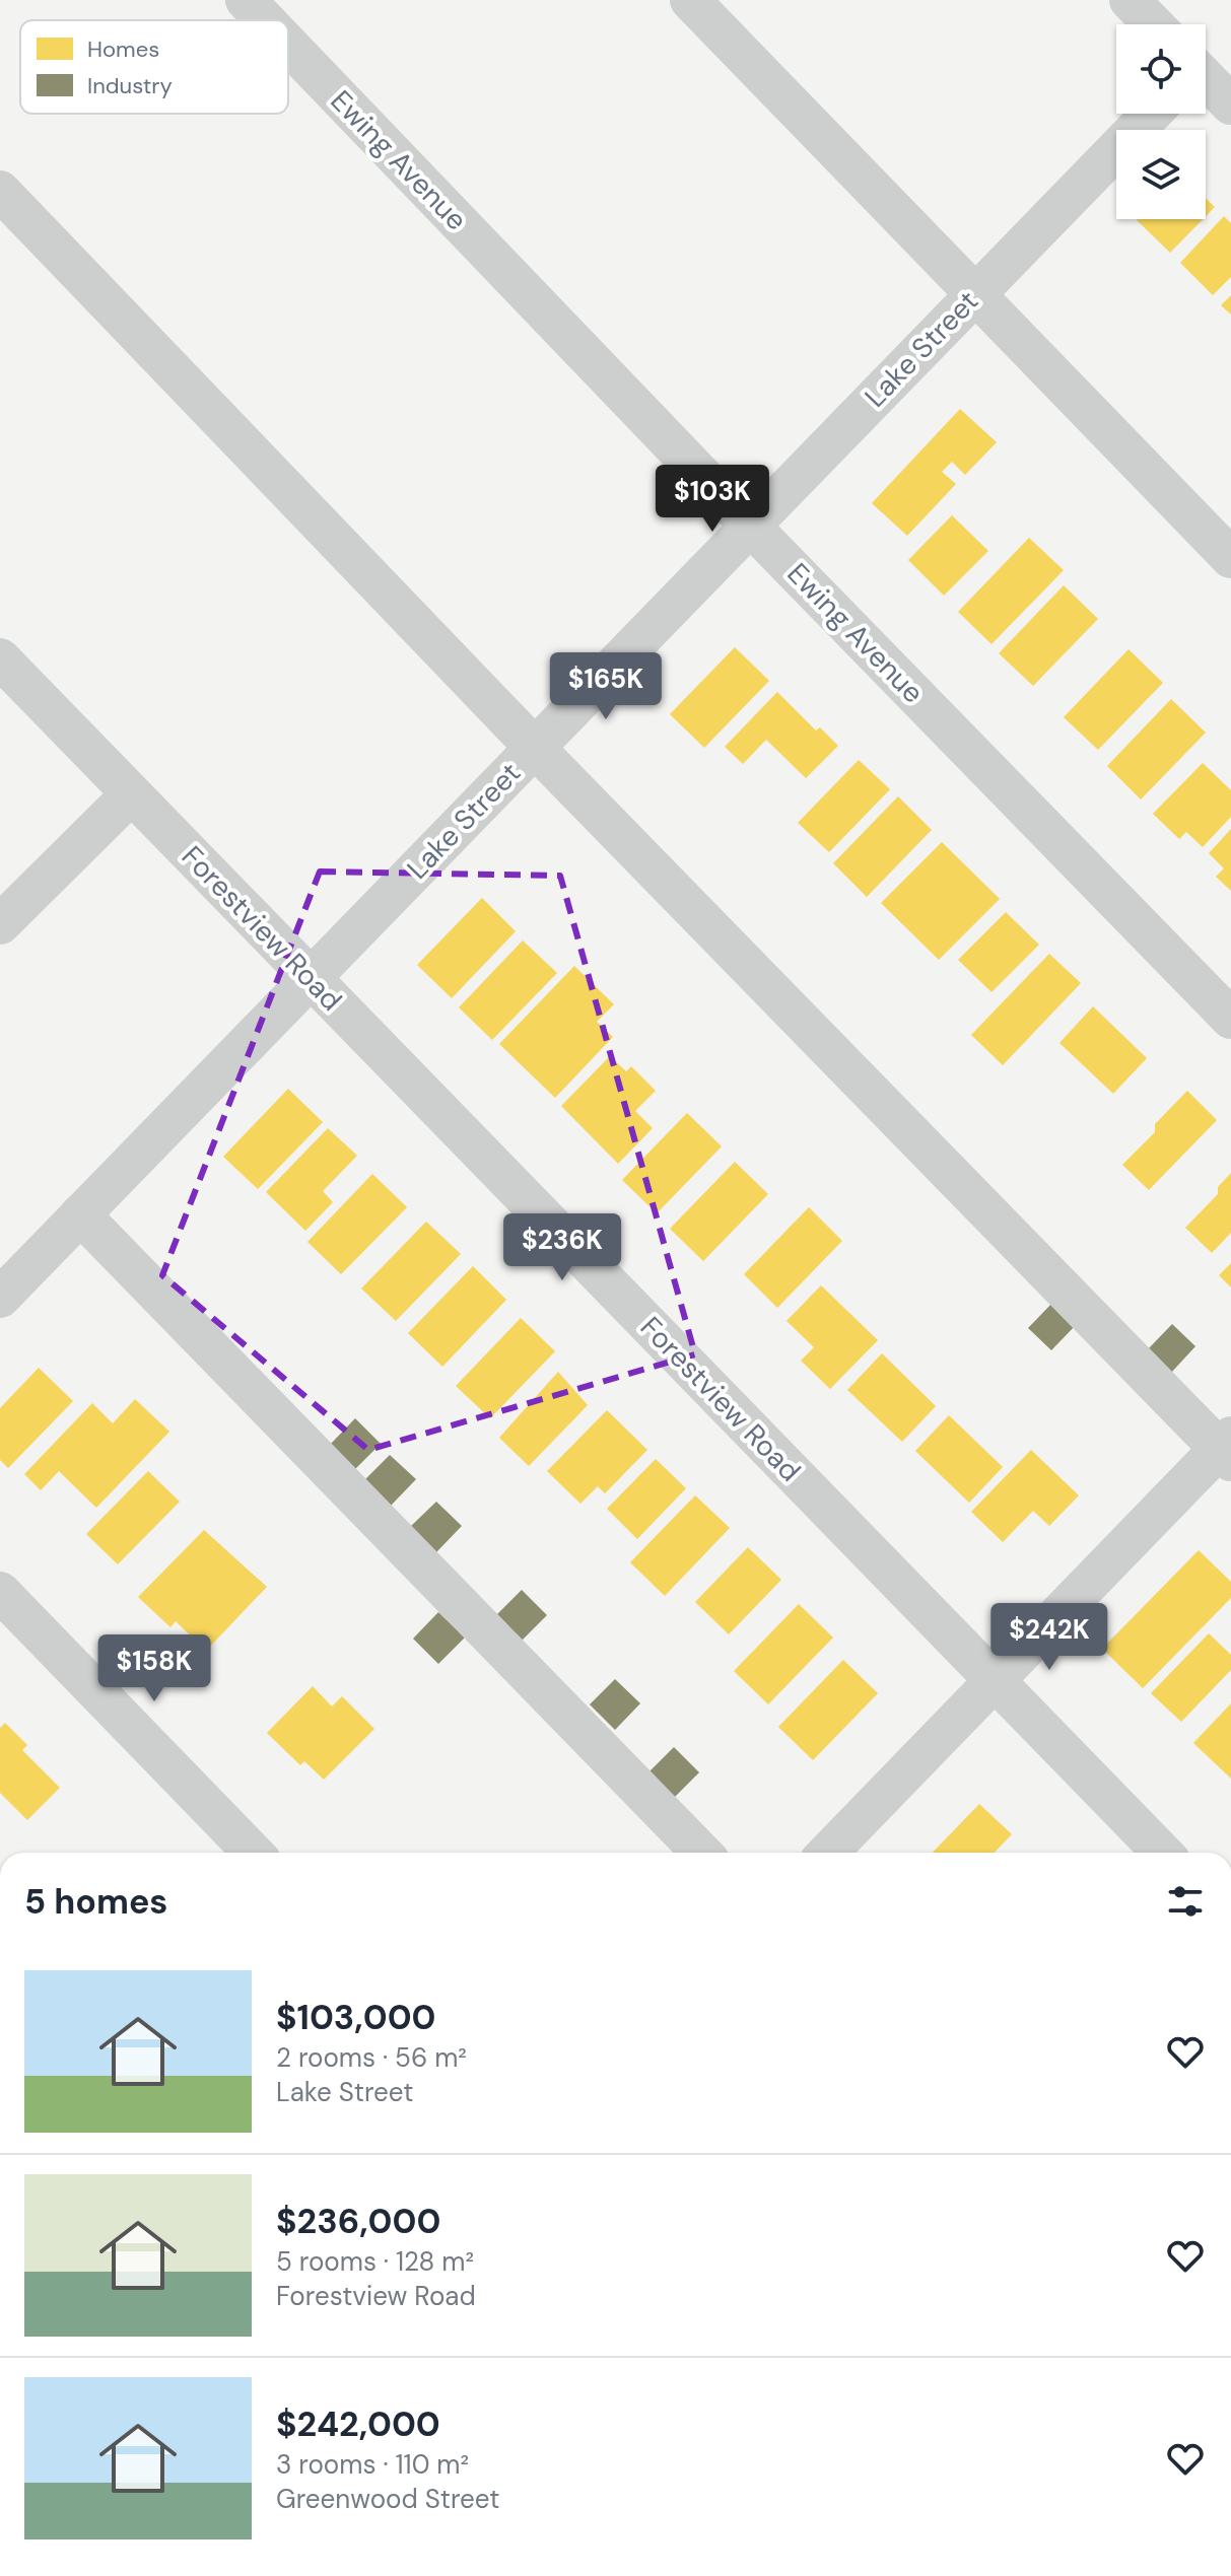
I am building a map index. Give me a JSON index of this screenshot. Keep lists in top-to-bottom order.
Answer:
{
  "streets": {
    "street": ["Ewing Avenue", "Lake Street", "Forestview Road"]
  },
  "crossings": [
    ["Ewing Avenue", "Lake Street"],
    ["Lake Street", "Forestview Road"]
  ],
  "legend": ["Homes", "Industry"],
  "page": {
    "price": [
      "$103K",
      "$165K",
      "$236K",
      "$242K",
      "$158K"
    ],
    "heading": "5 homes",
    "list": [
      {
        "name": "$103,000",
        "note": "2 rooms · 56 m² · Lake Street"
      },
      {
        "name": "$236,000",
        "note": "5 rooms · 128 m² · Forestview Road"
      },
      {
        "name": "$242,000",
        "note": "3 rooms · 110 m² · Greenwood Street"
      }
    ]
  }
}
